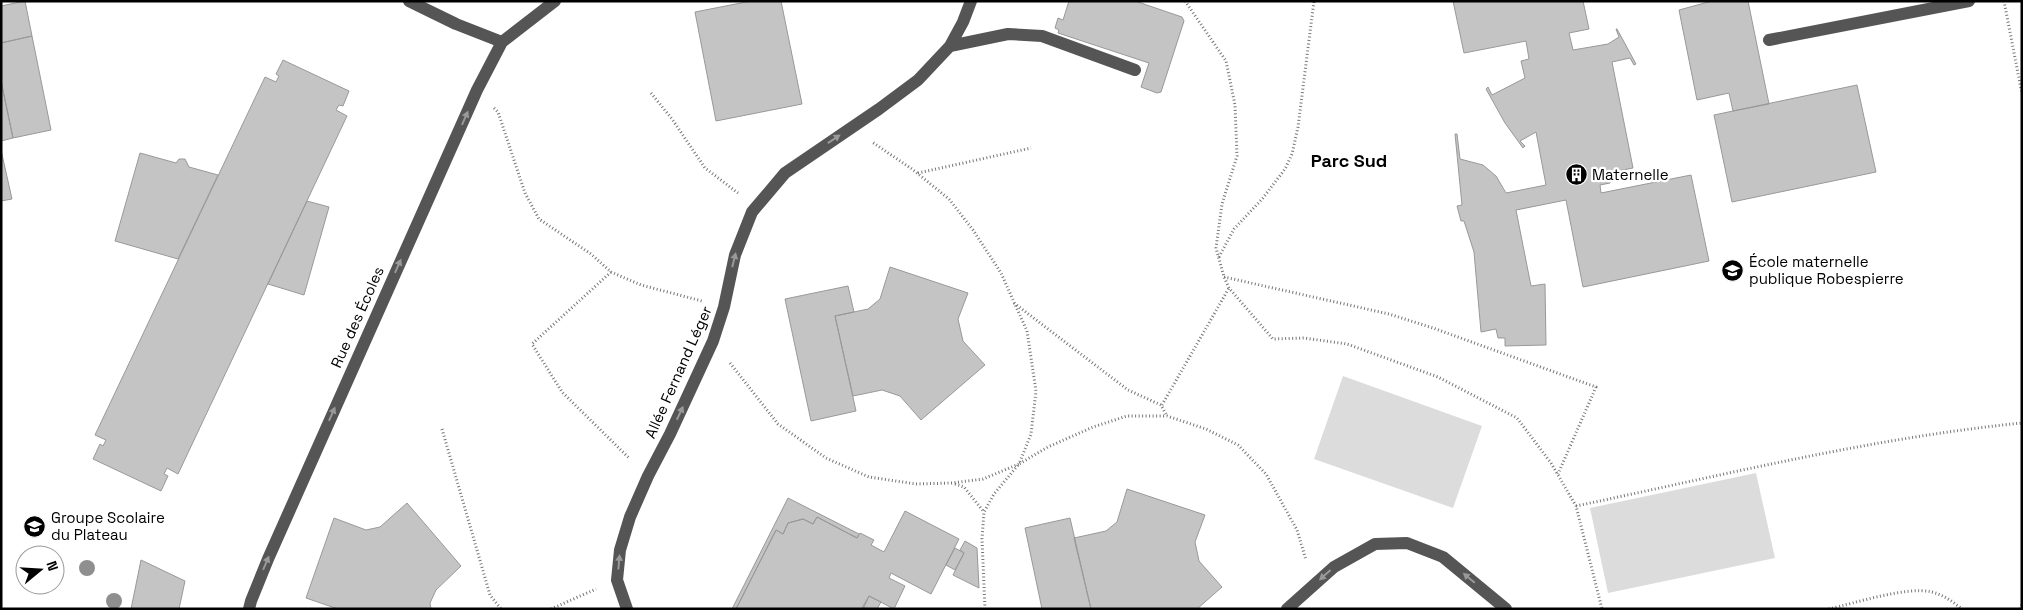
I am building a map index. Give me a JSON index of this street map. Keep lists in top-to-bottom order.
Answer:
{
  "streets": {
    "street": ["Rue des Écoles", "Allée Fernand Léger"]
  },
  "one_way": ["Rue des Écoles", "Allée Fernand Léger"],
  "districts": ["Parc Sud"],
  "places": {
    "building": ["Maternelle"],
    "school or university": ["École maternelle publique Robespierre", "Groupe Scolaire du Plateau"]
  },
  "north": "right"
}
